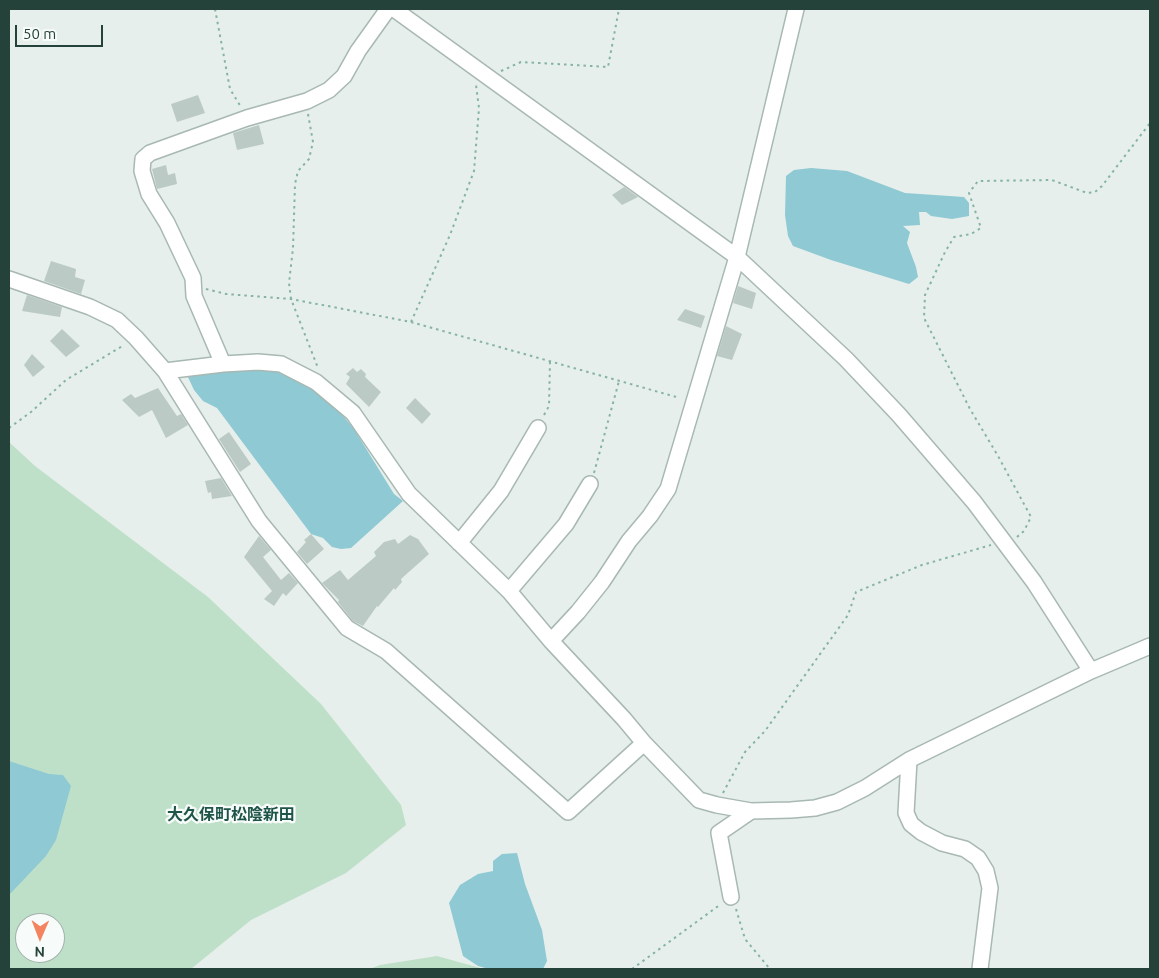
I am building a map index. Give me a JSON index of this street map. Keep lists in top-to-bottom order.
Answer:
{
  "districts": ["大久保町松陰新田"],
  "scale_bar": "50 m",
  "north": "bottom"
}
